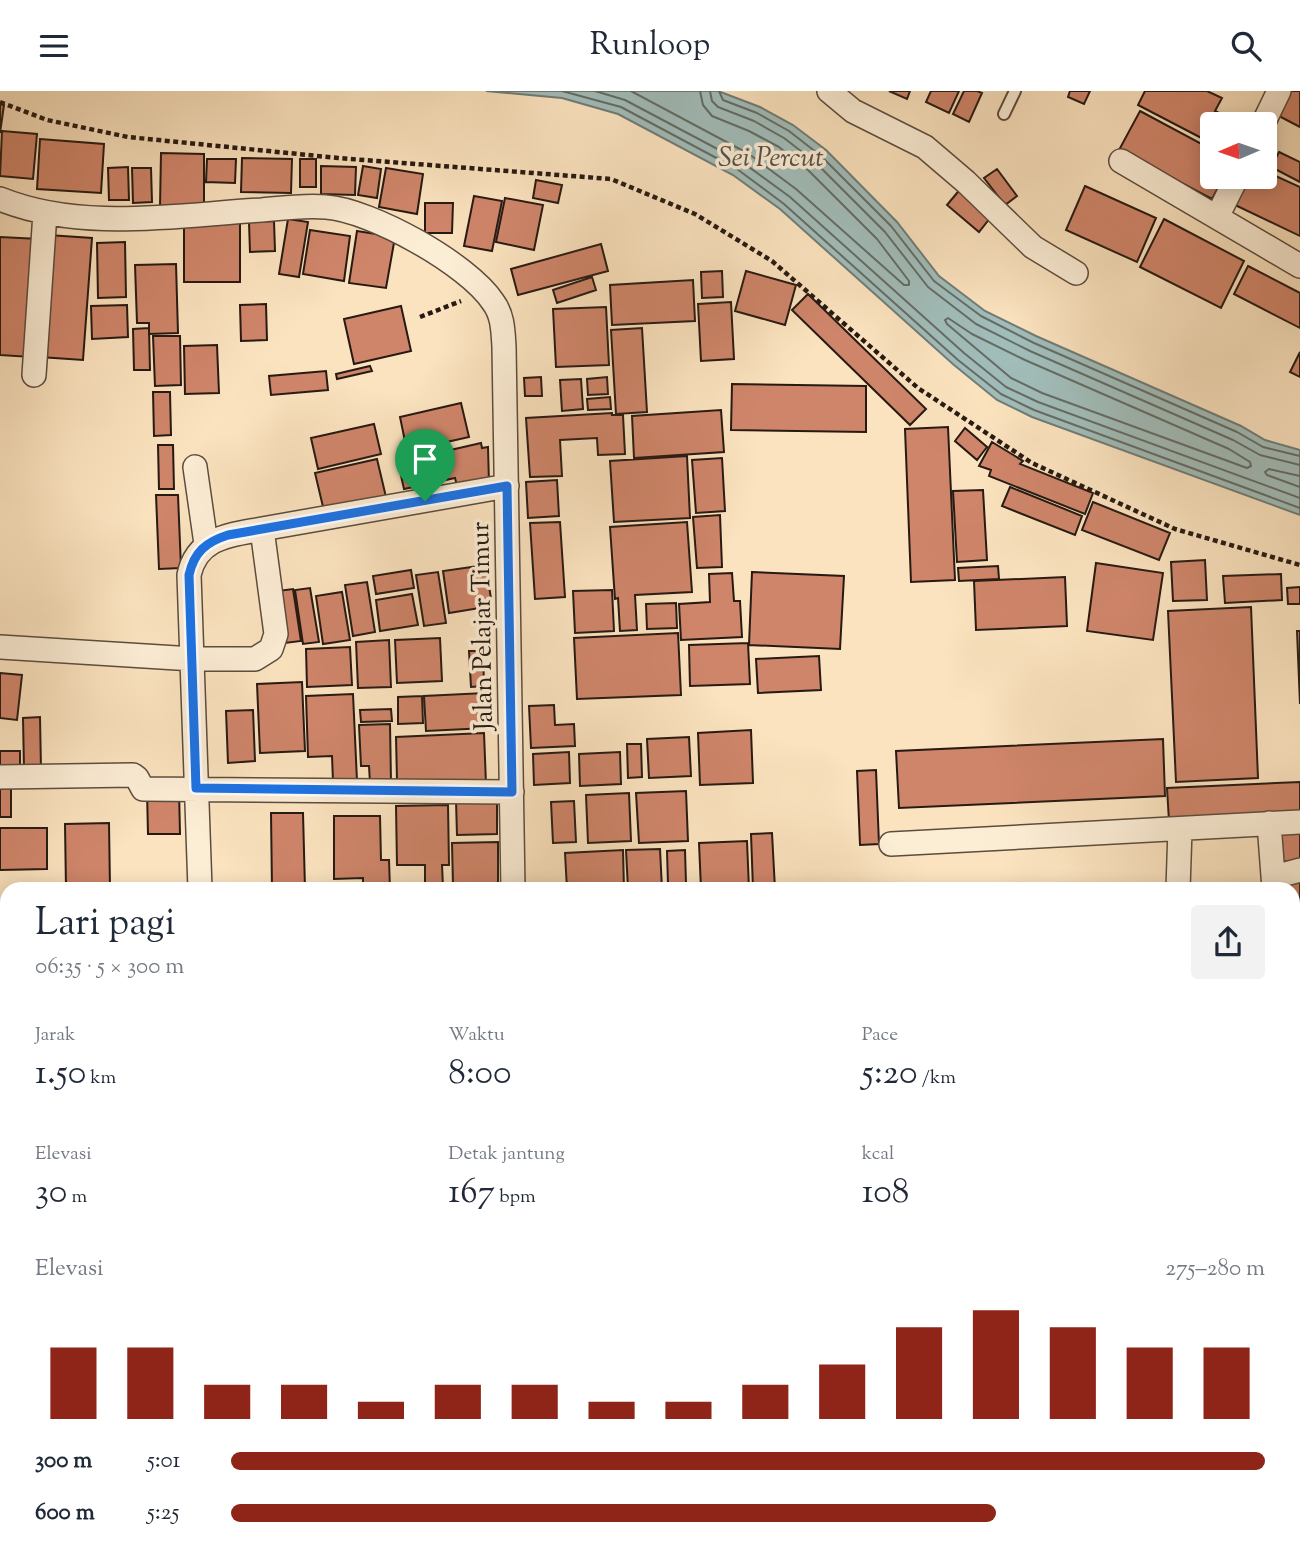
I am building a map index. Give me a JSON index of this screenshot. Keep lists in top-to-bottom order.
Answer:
{
  "streets": {
    "street": ["Jalan Pelajar Timur"]
  },
  "water": ["Sei Percut"],
  "north": "left",
  "page": {
    "header": "Runloop",
    "heading": ["Lari pagi", "06:35 · 5 × 300 m"],
    "stats": [
      ["Jarak", "1.50 km"],
      ["Waktu", "8:00"],
      ["Pace", "5:20 /km"],
      ["Elevasi", "30 m"],
      ["Detak jantung", "167 bpm"],
      ["kcal", "108"]
    ],
    "chart": ["Elevasi", "275–280 m"],
    "list": [
      {
        "name": "300 m",
        "note": "5:01"
      },
      {
        "name": "600 m",
        "note": "5:25"
      }
    ]
  }
}
